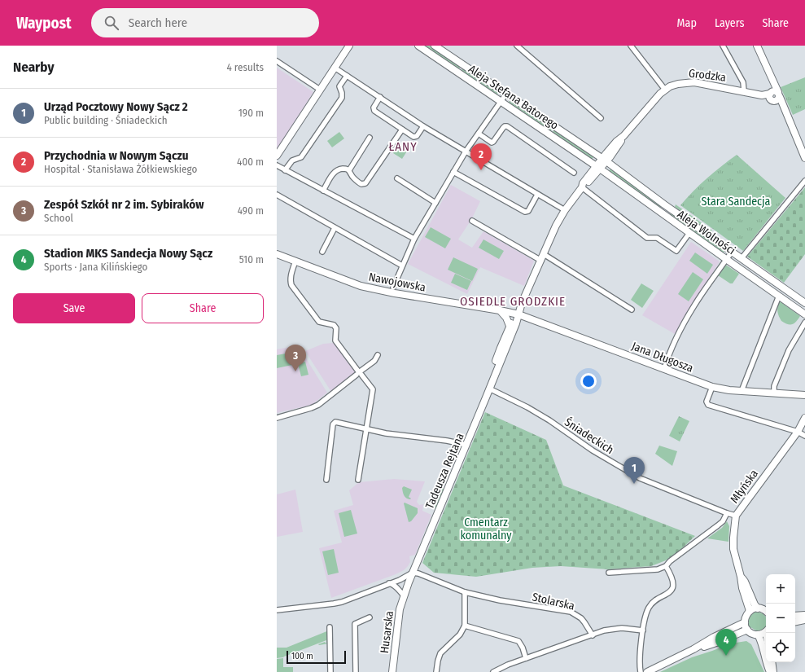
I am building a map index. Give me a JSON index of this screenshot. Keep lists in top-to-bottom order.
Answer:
{
  "streets": {
    "street": [
      "Grodzka",
      "Aleja Stefana Batorego",
      "Aleja Wolności",
      "Nawojowska",
      "Jana Długosza",
      "Śniadeckich",
      "Tadeusza Rejtana",
      "Młyńska",
      "Stolarska",
      "Husarska"
    ]
  },
  "crossings": [
    ["Grodzka", "Aleja Stefana Batorego"],
    ["Grodzka", "Aleja Wolności"],
    ["Grodzka", "Nawojowska"],
    ["Grodzka", "Jana Długosza"],
    ["Grodzka", "Tadeusza Rejtana"],
    ["Aleja Stefana Batorego", "Aleja Wolności"],
    ["Nawojowska", "Jana Długosza"],
    ["Nawojowska", "Tadeusza Rejtana"],
    ["Jana Długosza", "Tadeusza Rejtana"],
    ["Śniadeckich", "Tadeusza Rejtana"],
    ["Śniadeckich", "Młyńska"],
    ["Tadeusza Rejtana", "Stolarska"],
    ["Tadeusza Rejtana", "Husarska"],
    ["Stolarska", "Husarska"]
  ],
  "districts": ["ŁANY", "OSIEDLE GRODZKIE"],
  "parks": ["Stara Sandecja", "Cmentarz komunalny"],
  "scale_bar": "100 m",
  "page": {
    "header": "Waypost",
    "search": "Search here",
    "nav": ["Map", "Layers", "Share"],
    "heading": ["Nearby", "4 results"],
    "list": [
      {
        "mark": "1",
        "name": "Urząd Pocztowy Nowy Sącz 2",
        "note": "Public building · Śniadeckich",
        "value": "190 m"
      },
      {
        "mark": "2",
        "name": "Przychodnia w Nowym Sączu",
        "note": "Hospital · Stanisława Żółkiewskiego",
        "value": "400 m"
      },
      {
        "mark": "3",
        "name": "Zespół Szkół nr 2 im. Sybiraków",
        "note": "School",
        "value": "490 m"
      },
      {
        "mark": "4",
        "name": "Stadion MKS Sandecja Nowy Sącz",
        "note": "Sports · Jana Kilińskiego",
        "value": "510 m"
      }
    ],
    "pins": [
      "2",
      "3",
      "1",
      "4"
    ],
    "buttons": ["Save", "Share"],
    "map_buttons": ["+", "−"],
    "scale": "100 m"
  }
}
